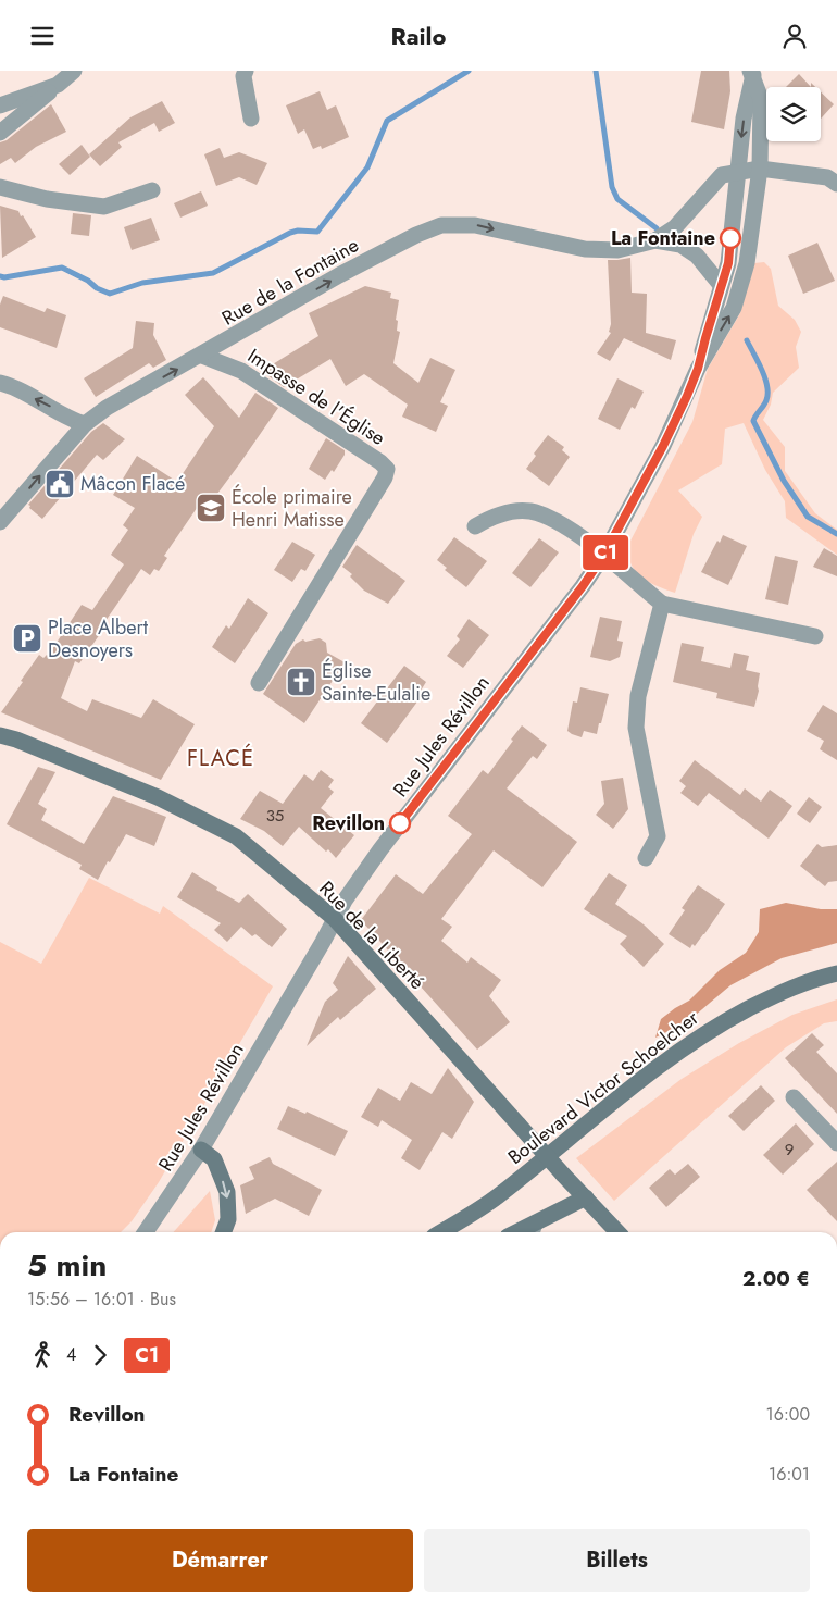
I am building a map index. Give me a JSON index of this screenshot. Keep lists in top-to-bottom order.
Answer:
{
  "streets": {
    "street": [
      "Rue de la Fontaine",
      "Impasse de l'Église",
      "Rue Jules Révillon",
      "Rue de la Liberté",
      "Boulevard Victor Schoelcher"
    ]
  },
  "crossings": [
    ["Rue de la Fontaine", "Impasse de l'Église"],
    ["Rue de la Fontaine", "Rue Jules Révillon"],
    ["Rue Jules Révillon", "Rue de la Liberté"]
  ],
  "one_way": ["Rue de la Fontaine"],
  "districts": ["FLACÉ"],
  "places": {
    "other": ["La Fontaine", "Revillon"],
    "public building": ["Mâcon Flacé"],
    "school or university": ["École primaire Henri Matisse"],
    "parking": ["Place Albert Desnoyers"],
    "church": ["Église Sainte-Eulalie"]
  },
  "lines": ["bus line C1"],
  "house_numbers": ["35", "9"],
  "page": {
    "header": "Railo",
    "on_map": "C1",
    "heading": ["5 min", "15:56 – 16:01 · Bus", "2.00 €"],
    "legs": ["4", "C1"],
    "list": [
      {
        "name": "Revillon",
        "value": "16:00"
      },
      {
        "name": "La Fontaine",
        "value": "16:01"
      }
    ],
    "buttons": ["Démarrer", "Billets"]
  }
}
